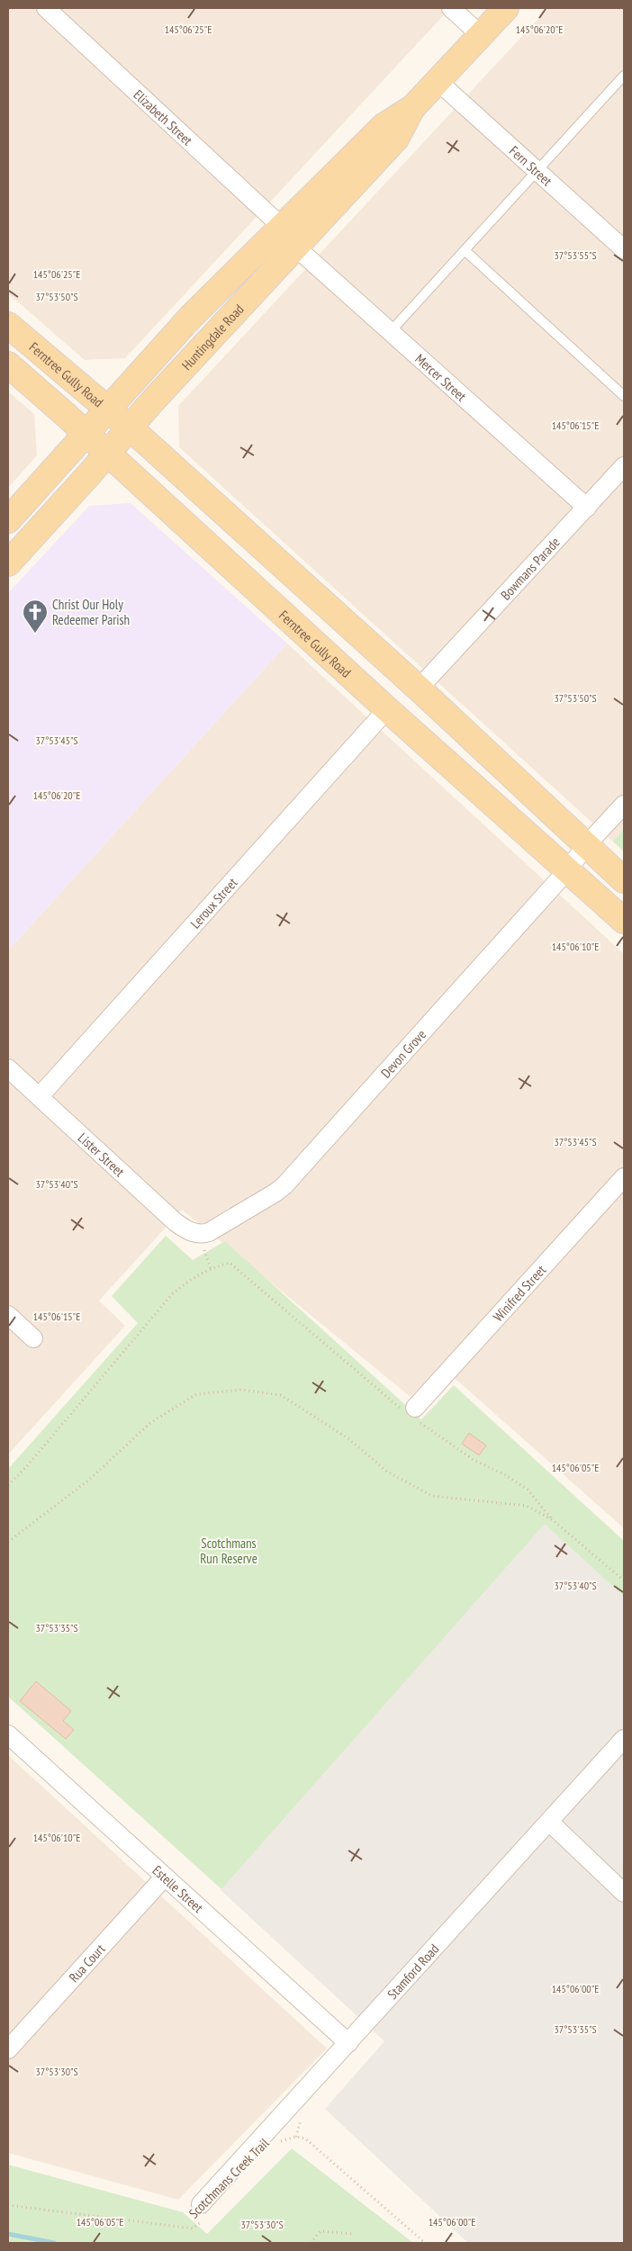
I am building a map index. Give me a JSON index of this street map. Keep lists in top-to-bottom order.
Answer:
{
  "streets": {
    "main road": ["Huntingdale Road", "Ferntree Gully Road"],
    "street": [
      "Elizabeth Street",
      "Fern Street",
      "Mercer Street",
      "Bowmans Parade",
      "Leroux Street",
      "Devon Grove",
      "Lister Street",
      "Winifred Street",
      "Estelle Street",
      "Rua Court",
      "Stamford Road"
    ],
    "path": ["Scotchmans Creek Trail"]
  },
  "crossings": [
    ["Elizabeth Street", "Huntingdale Road"],
    ["Fern Street", "Huntingdale Road"],
    ["Huntingdale Road", "Ferntree Gully Road"],
    ["Huntingdale Road", "Mercer Street"],
    ["Ferntree Gully Road", "Bowmans Parade"],
    ["Ferntree Gully Road", "Leroux Street"],
    ["Ferntree Gully Road", "Devon Grove"],
    ["Mercer Street", "Bowmans Parade"],
    ["Leroux Street", "Lister Street"],
    ["Devon Grove", "Lister Street"],
    ["Estelle Street", "Rua Court"],
    ["Estelle Street", "Stamford Road"],
    ["Stamford Road", "Scotchmans Creek Trail"]
  ],
  "parks": ["Scotchmans Run Reserve"],
  "places": {
    "church": ["Christ Our Holy Redeemer Parish"]
  },
  "coordinates": [
    "145°06'25\"E",
    "145°06'20\"E",
    "37°53'55\"S",
    "37°53'50\"S",
    "145°06'15\"E",
    "37°53'45\"S",
    "145°06'10\"E",
    "37°53'40\"S",
    "145°06'05\"E",
    "37°53'35\"S",
    "145°06'00\"E",
    "37°53'30\"S"
  ]
}
